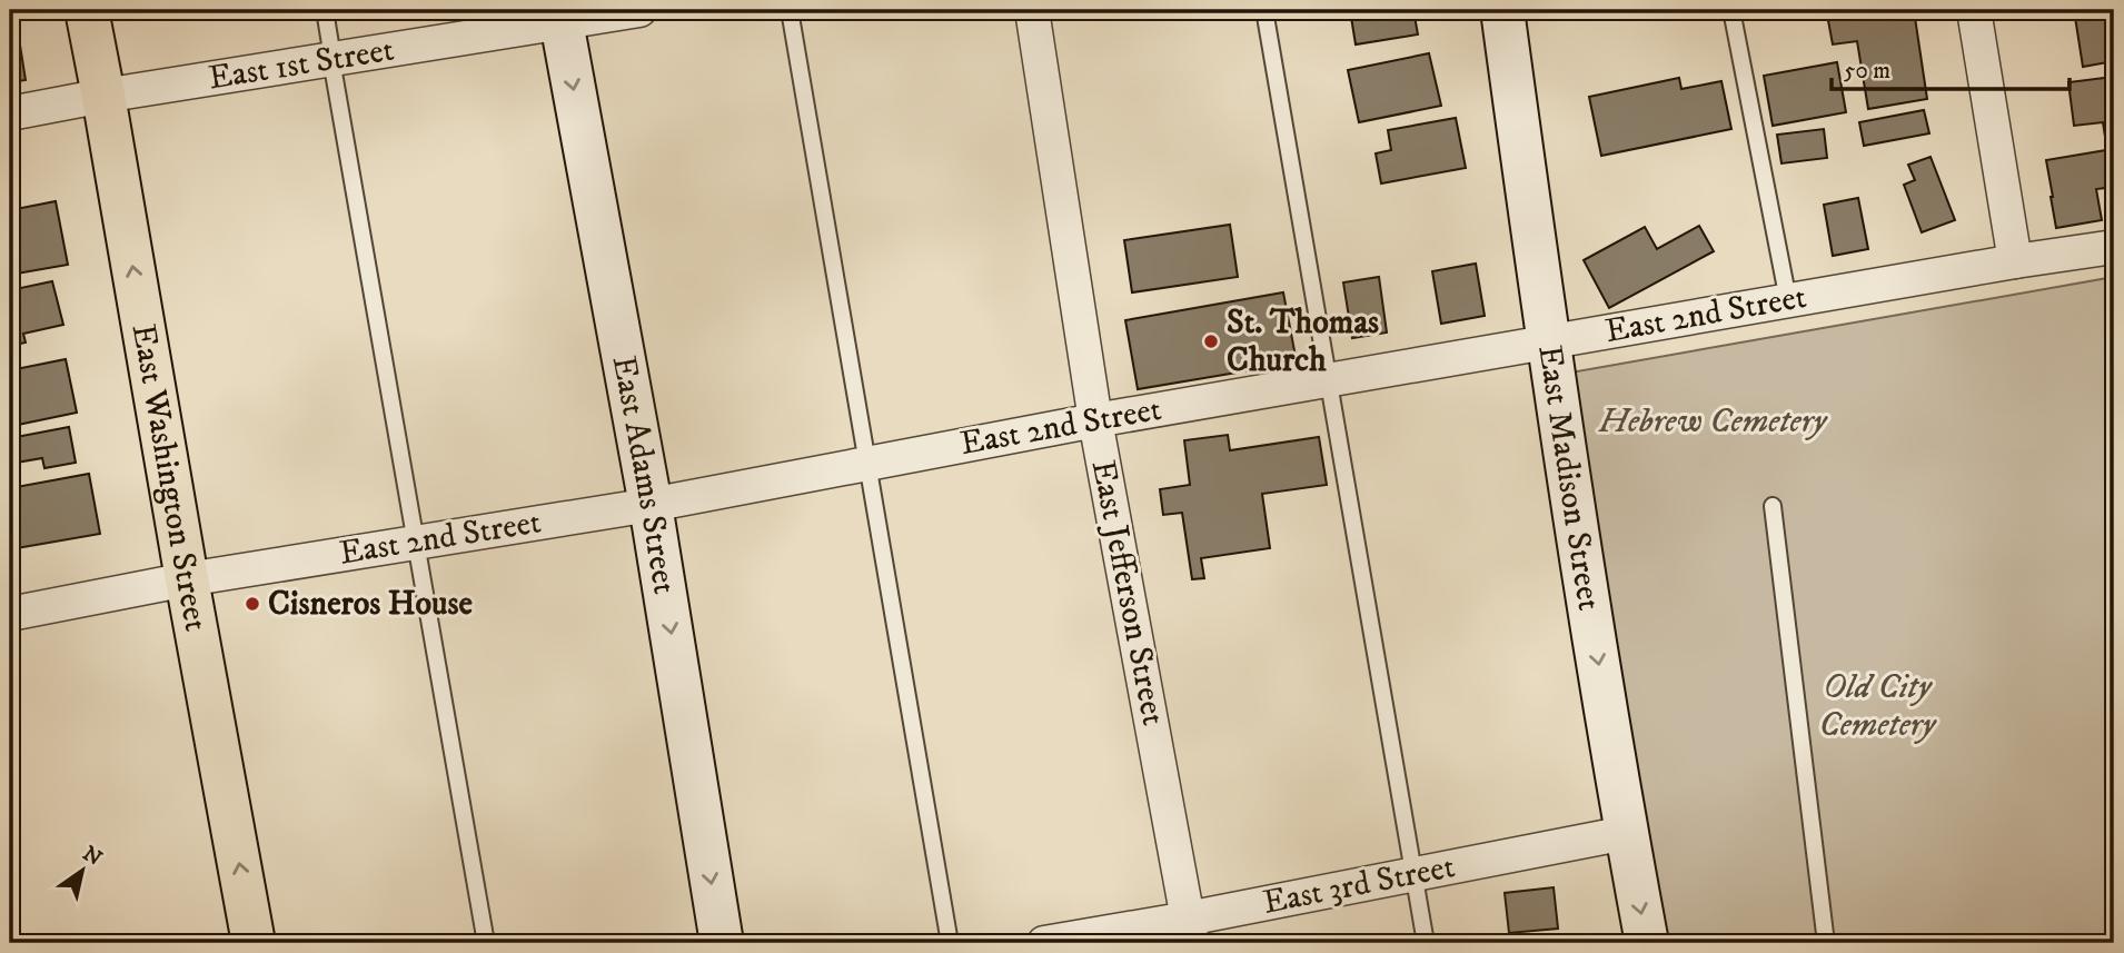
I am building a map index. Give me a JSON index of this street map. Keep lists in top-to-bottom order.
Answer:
{
  "streets": {
    "main road": ["East Adams Street", "East Washington Street", "East Madison Street"],
    "street": [
      "East 1st Street",
      "East 2nd Street",
      "East Jefferson Street",
      "East 3rd Street"
    ]
  },
  "crossings": [
    ["East 1st Street", "East Adams Street"],
    ["East 1st Street", "East Washington Street"],
    ["East 2nd Street", "East Adams Street"],
    ["East 2nd Street", "East Washington Street"],
    ["East 2nd Street", "East Madison Street"],
    ["East 2nd Street", "East Jefferson Street"],
    ["East Madison Street", "East 3rd Street"],
    ["East Jefferson Street", "East 3rd Street"]
  ],
  "one_way": ["East Adams Street", "East Washington Street", "East Madison Street"],
  "parks": ["Hebrew Cemetery", "Old City Cemetery"],
  "places": ["St. Thomas Church", "Cisneros House"],
  "scale_bar": "50 m",
  "north": "top right"
}
